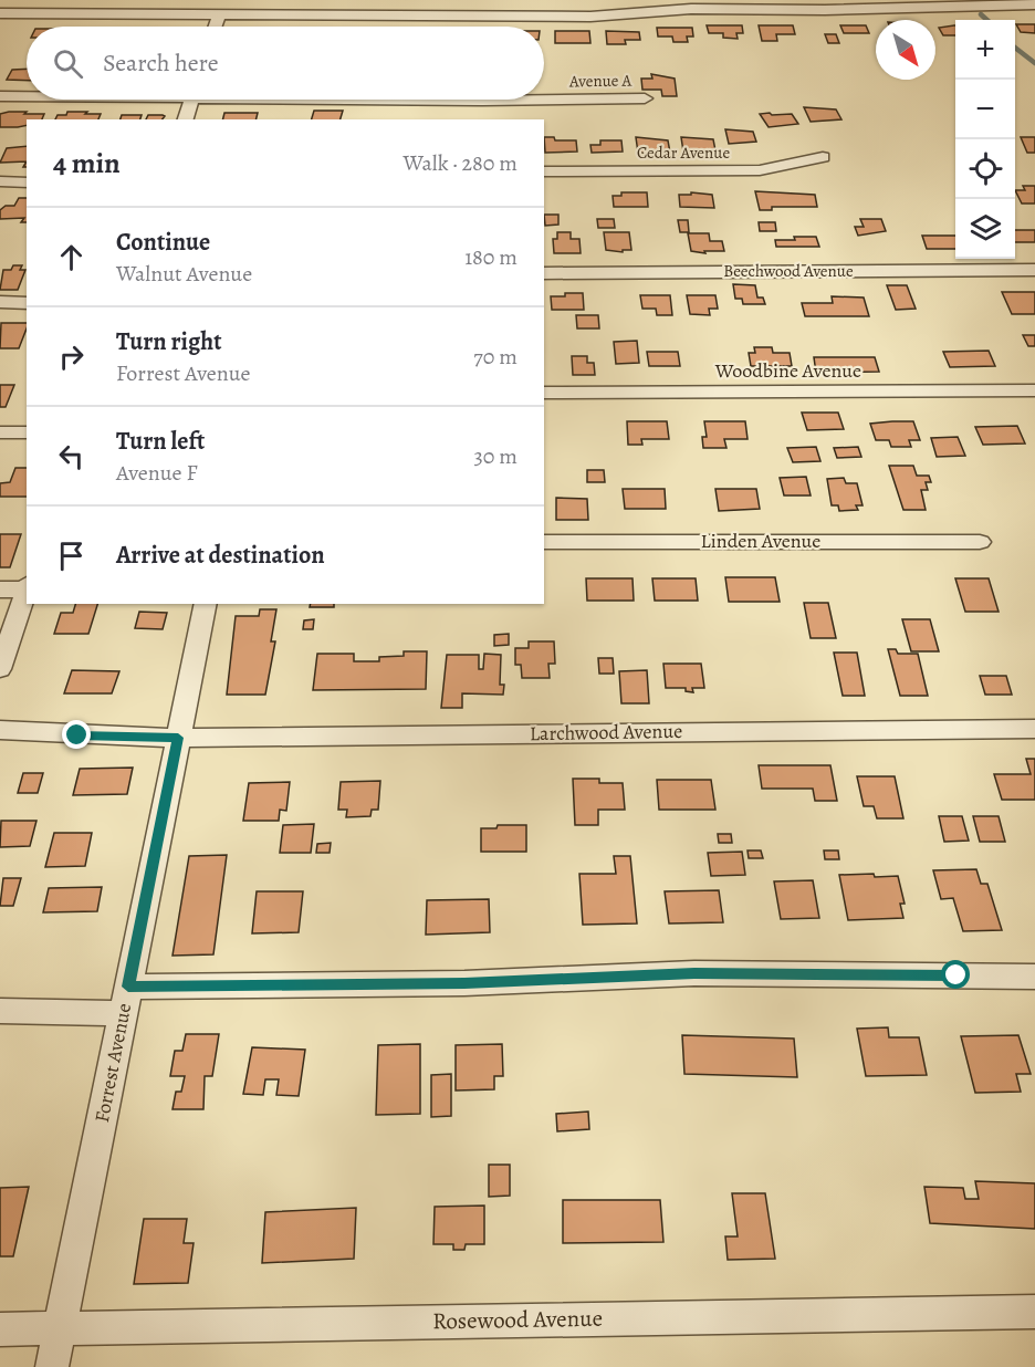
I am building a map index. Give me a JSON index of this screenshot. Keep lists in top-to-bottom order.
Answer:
{
  "streets": {
    "street": [
      "Avenue A",
      "Cedar Avenue",
      "Beechwood Avenue",
      "Woodbine Avenue",
      "Linden Avenue",
      "Larchwood Avenue",
      "Forrest Avenue",
      "Rosewood Avenue"
    ]
  },
  "crossings": [
    ["Larchwood Avenue", "Forrest Avenue"],
    ["Forrest Avenue", "Rosewood Avenue"]
  ],
  "north": "bottom right",
  "page": {
    "map_buttons": ["+", "−"],
    "search": "Search here",
    "heading": ["4 min", "Walk · 280 m"],
    "list": [
      ["Continue", "Walnut Avenue", "180 m"],
      ["Turn right", "Forrest Avenue", "70 m"],
      ["Turn left", "Avenue F", "30 m"],
      "Arrive at destination"
    ]
  }
}
